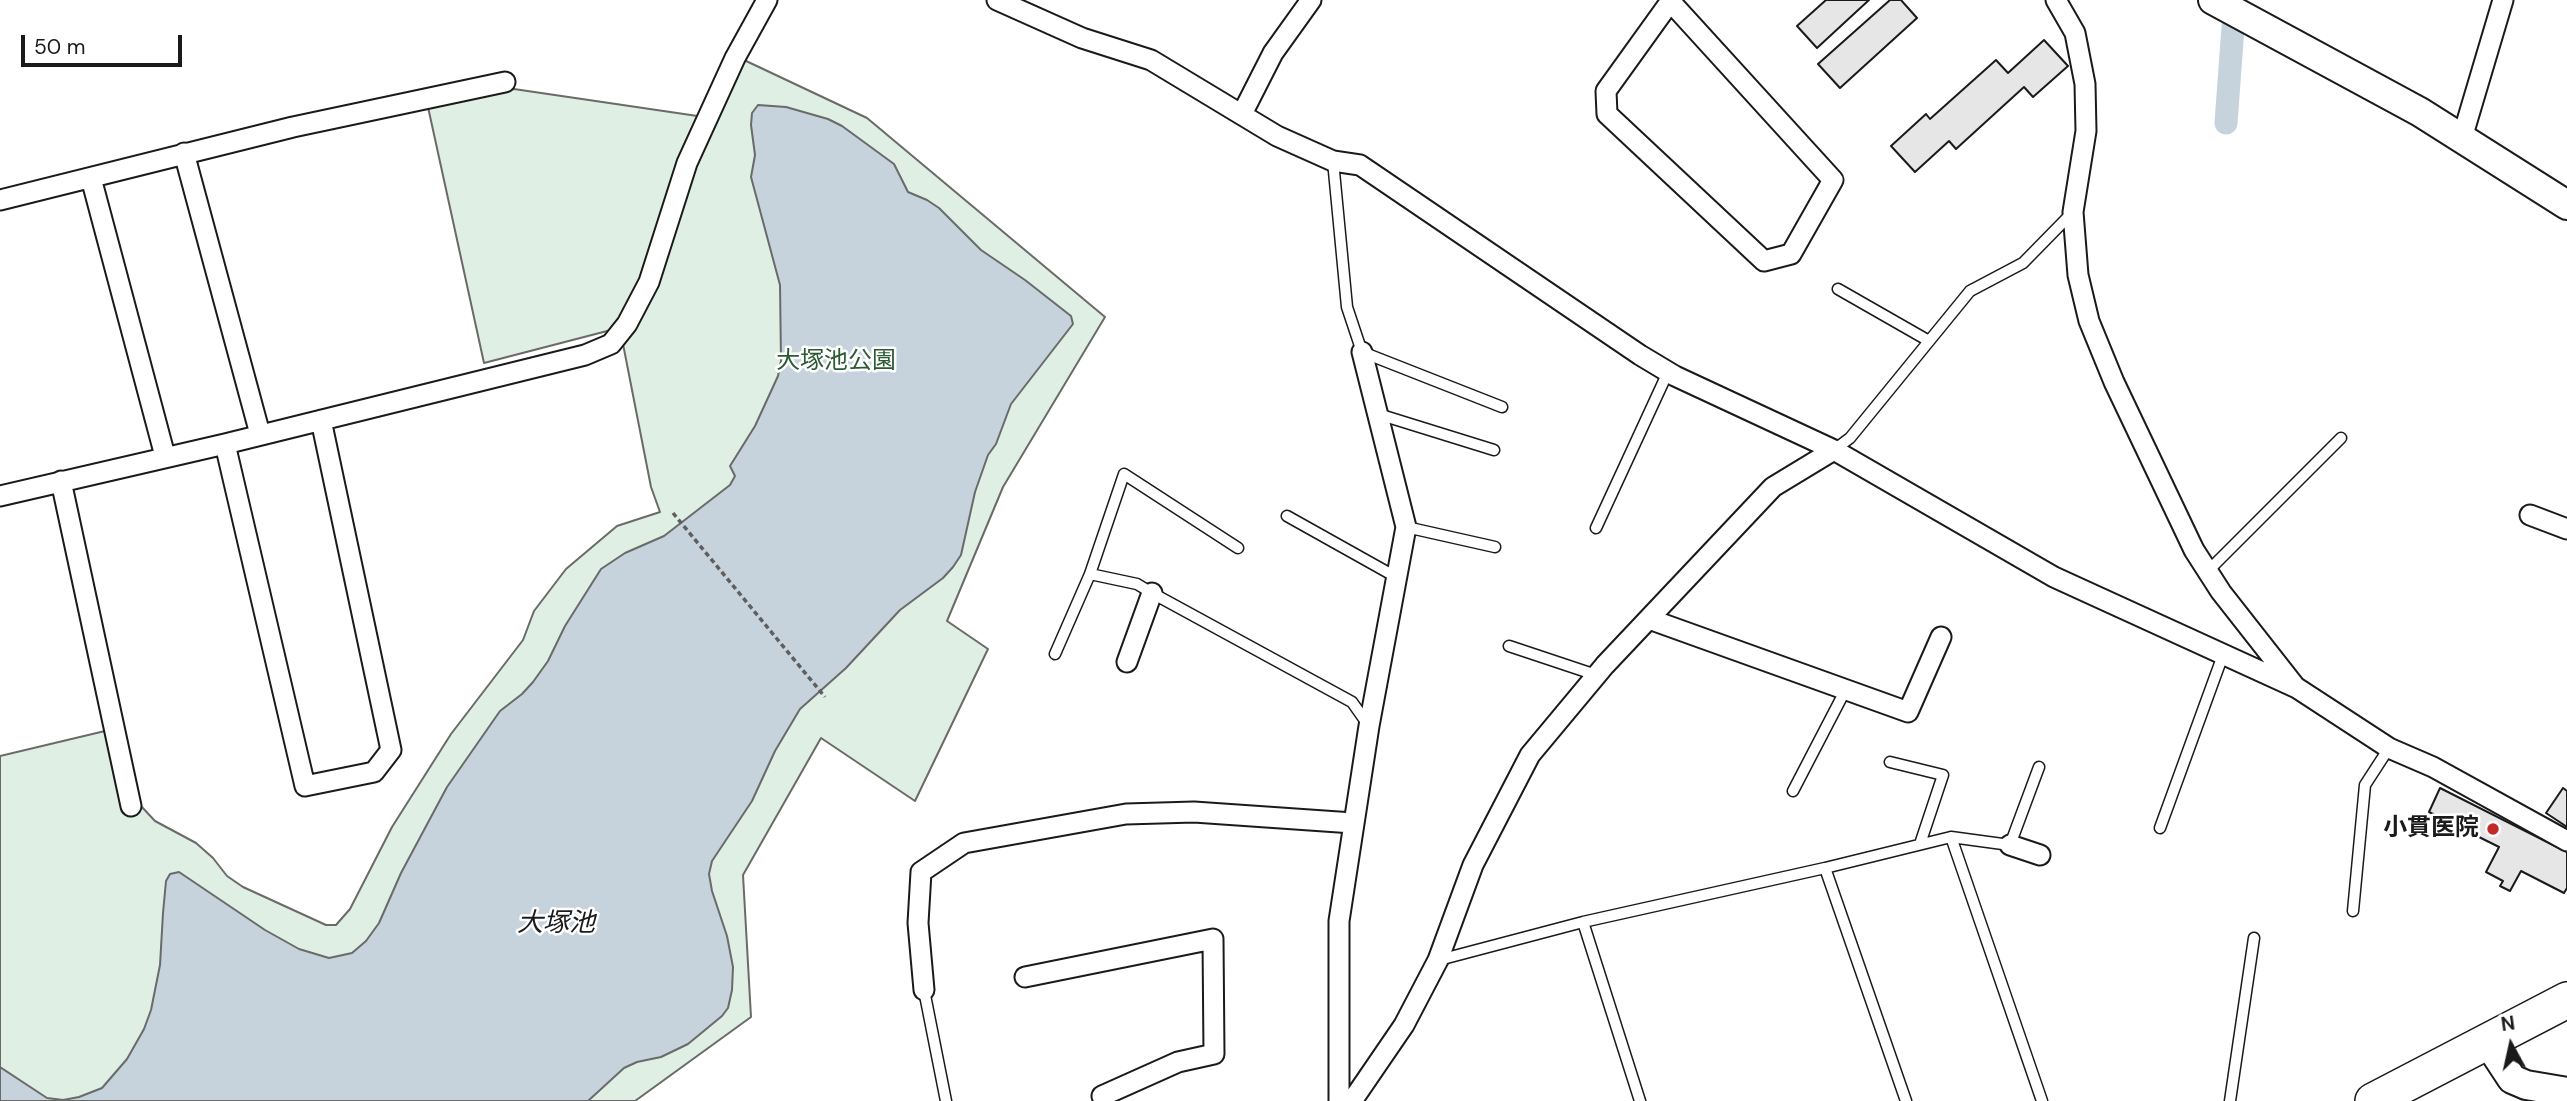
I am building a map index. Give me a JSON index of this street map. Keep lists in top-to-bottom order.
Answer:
{
  "water": ["大塚池"],
  "parks": ["大塚池公園"],
  "places": ["小貫医院"],
  "scale_bar": "50 m",
  "north": "top"
}
